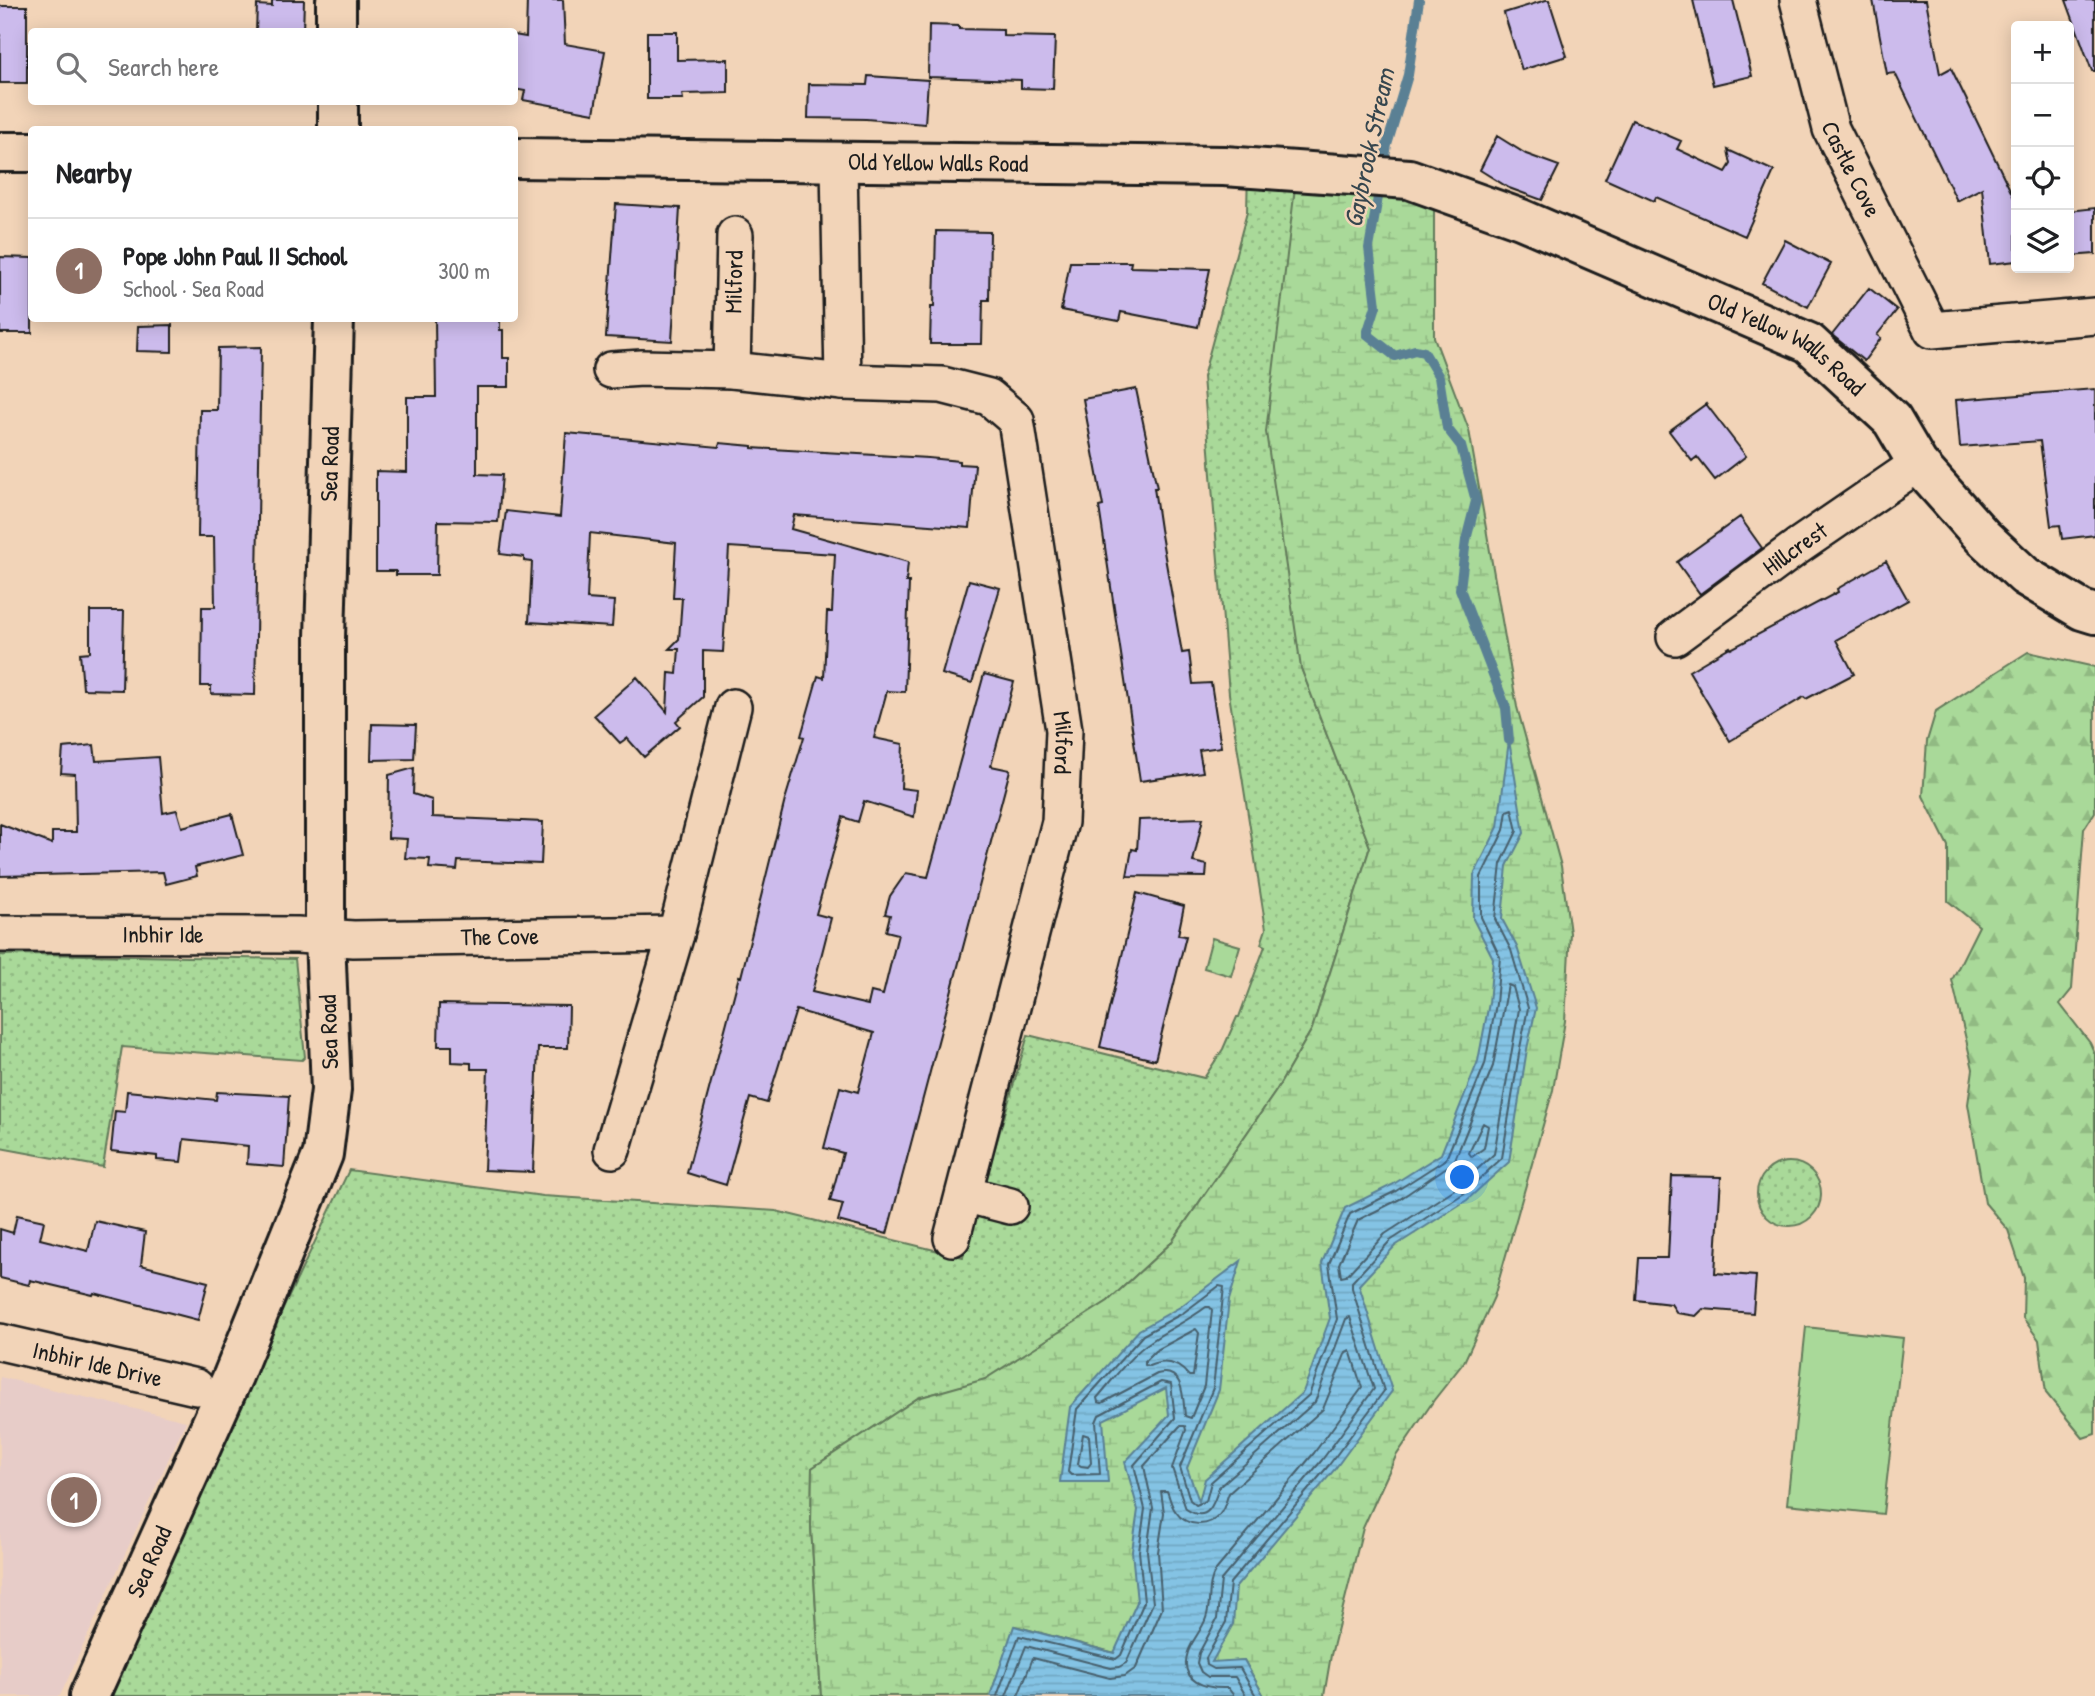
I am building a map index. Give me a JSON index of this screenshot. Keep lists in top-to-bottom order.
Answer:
{
  "streets": {
    "street": [
      "Old Yellow Walls Road",
      "Castle Cove",
      "Milford",
      "Sea Road",
      "Hillcrest",
      "Inbhir Ide",
      "The Cove",
      "Inbhir Ide Drive"
    ]
  },
  "crossings": [
    ["Old Yellow Walls Road", "Hillcrest"],
    ["Sea Road", "Inbhir Ide"],
    ["Sea Road", "The Cove"],
    ["Inbhir Ide", "The Cove"]
  ],
  "water": ["Gaybrook Stream"],
  "page": {
    "map_buttons": ["+", "−"],
    "search": "Search here",
    "heading": "Nearby",
    "list": [
      {
        "mark": "1",
        "name": "Pope John Paul II School",
        "note": "School · Sea Road",
        "value": "300 m"
      }
    ],
    "pins": "1"
  }
}
